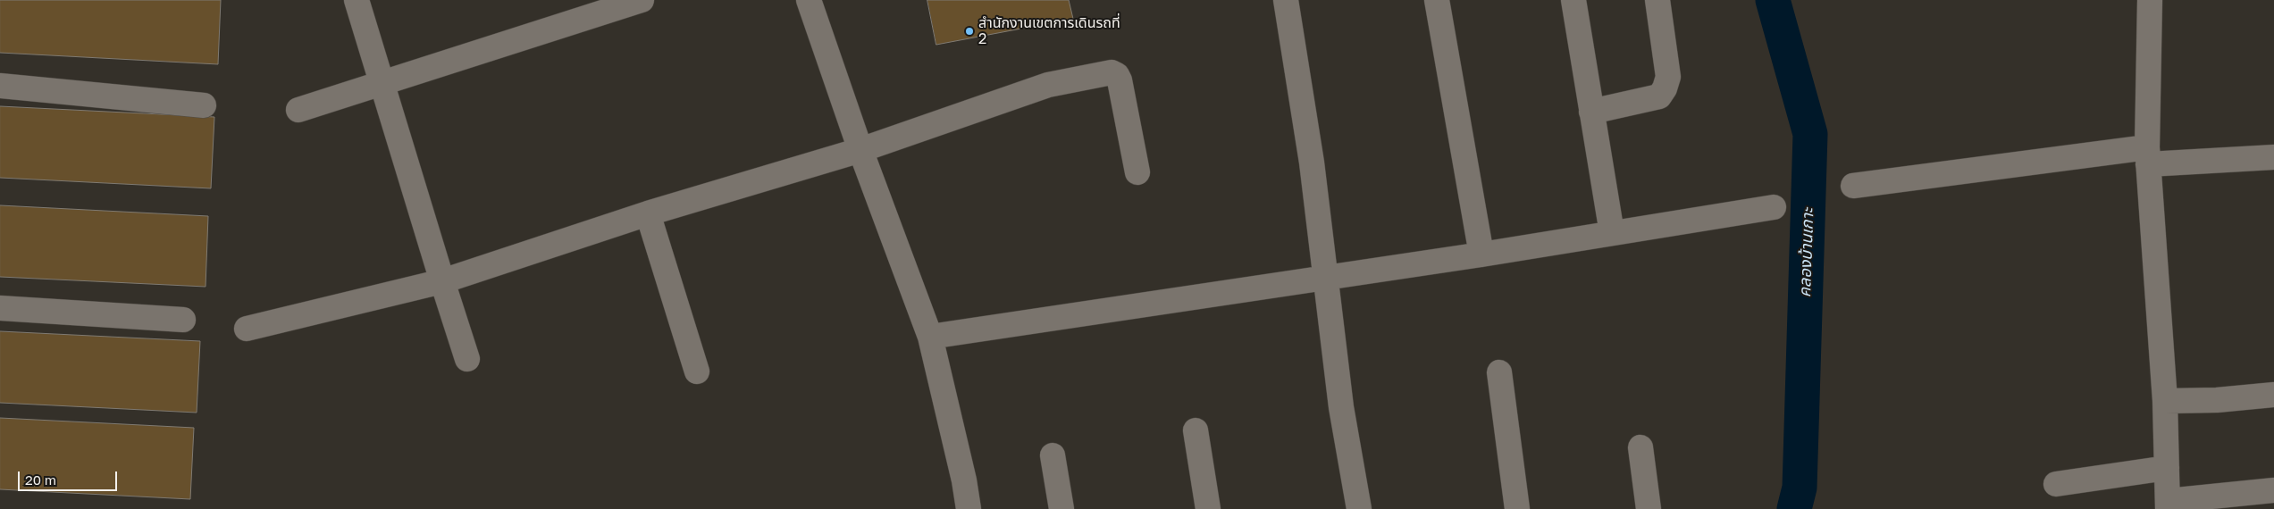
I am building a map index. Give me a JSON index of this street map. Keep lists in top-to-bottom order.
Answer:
{
  "water": ["คลองบ้านเกาะ"],
  "places": ["สำนักงานเขตการเดินรถที่ 2"],
  "scale_bar": "20 m"
}
